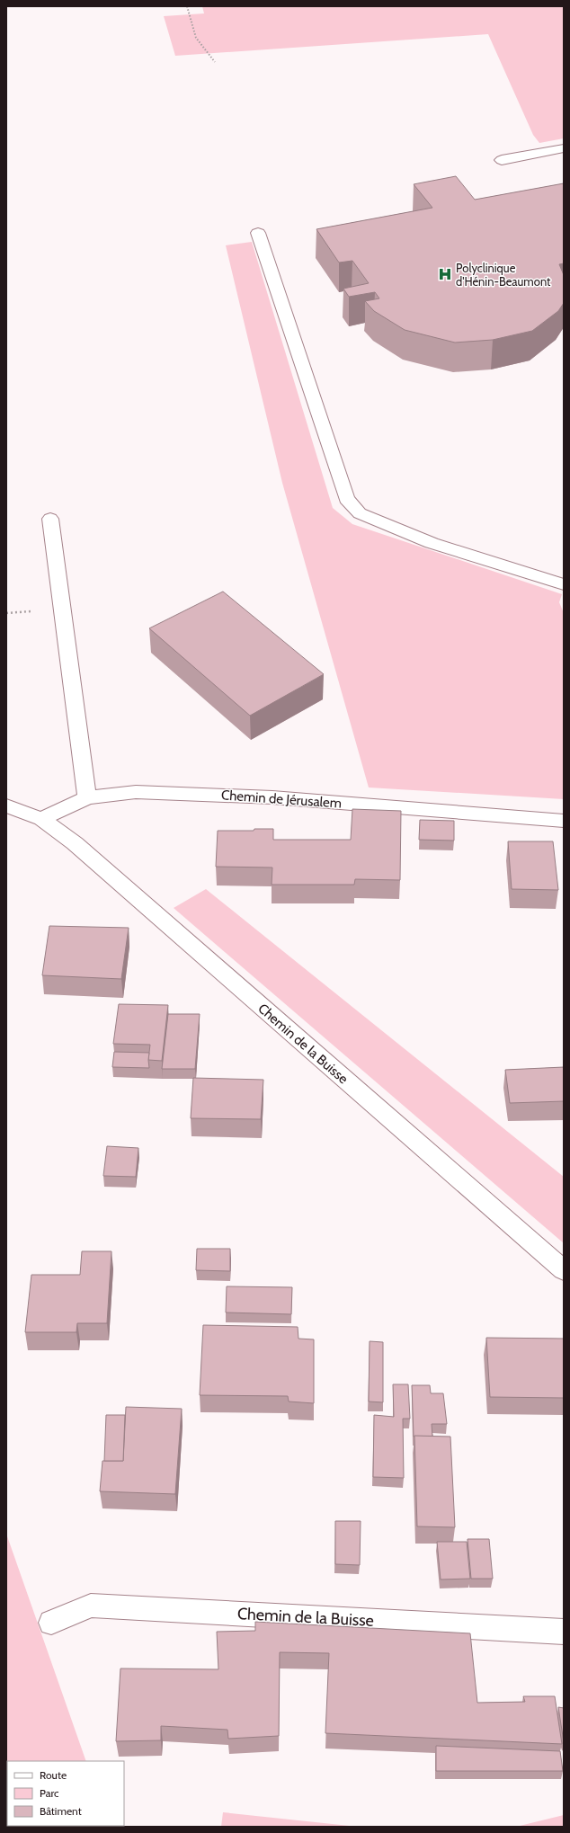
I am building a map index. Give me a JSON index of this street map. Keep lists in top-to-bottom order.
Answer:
{
  "streets": {
    "street": ["Chemin de Jérusalem", "Chemin de la Buisse"]
  },
  "crossings": [
    ["Chemin de Jérusalem", "Chemin de la Buisse"]
  ],
  "places": {
    "hospital": ["Polyclinique d'Hénin-Beaumont"]
  },
  "legend": ["Route", "Parc", "Bâtiment"]
}
